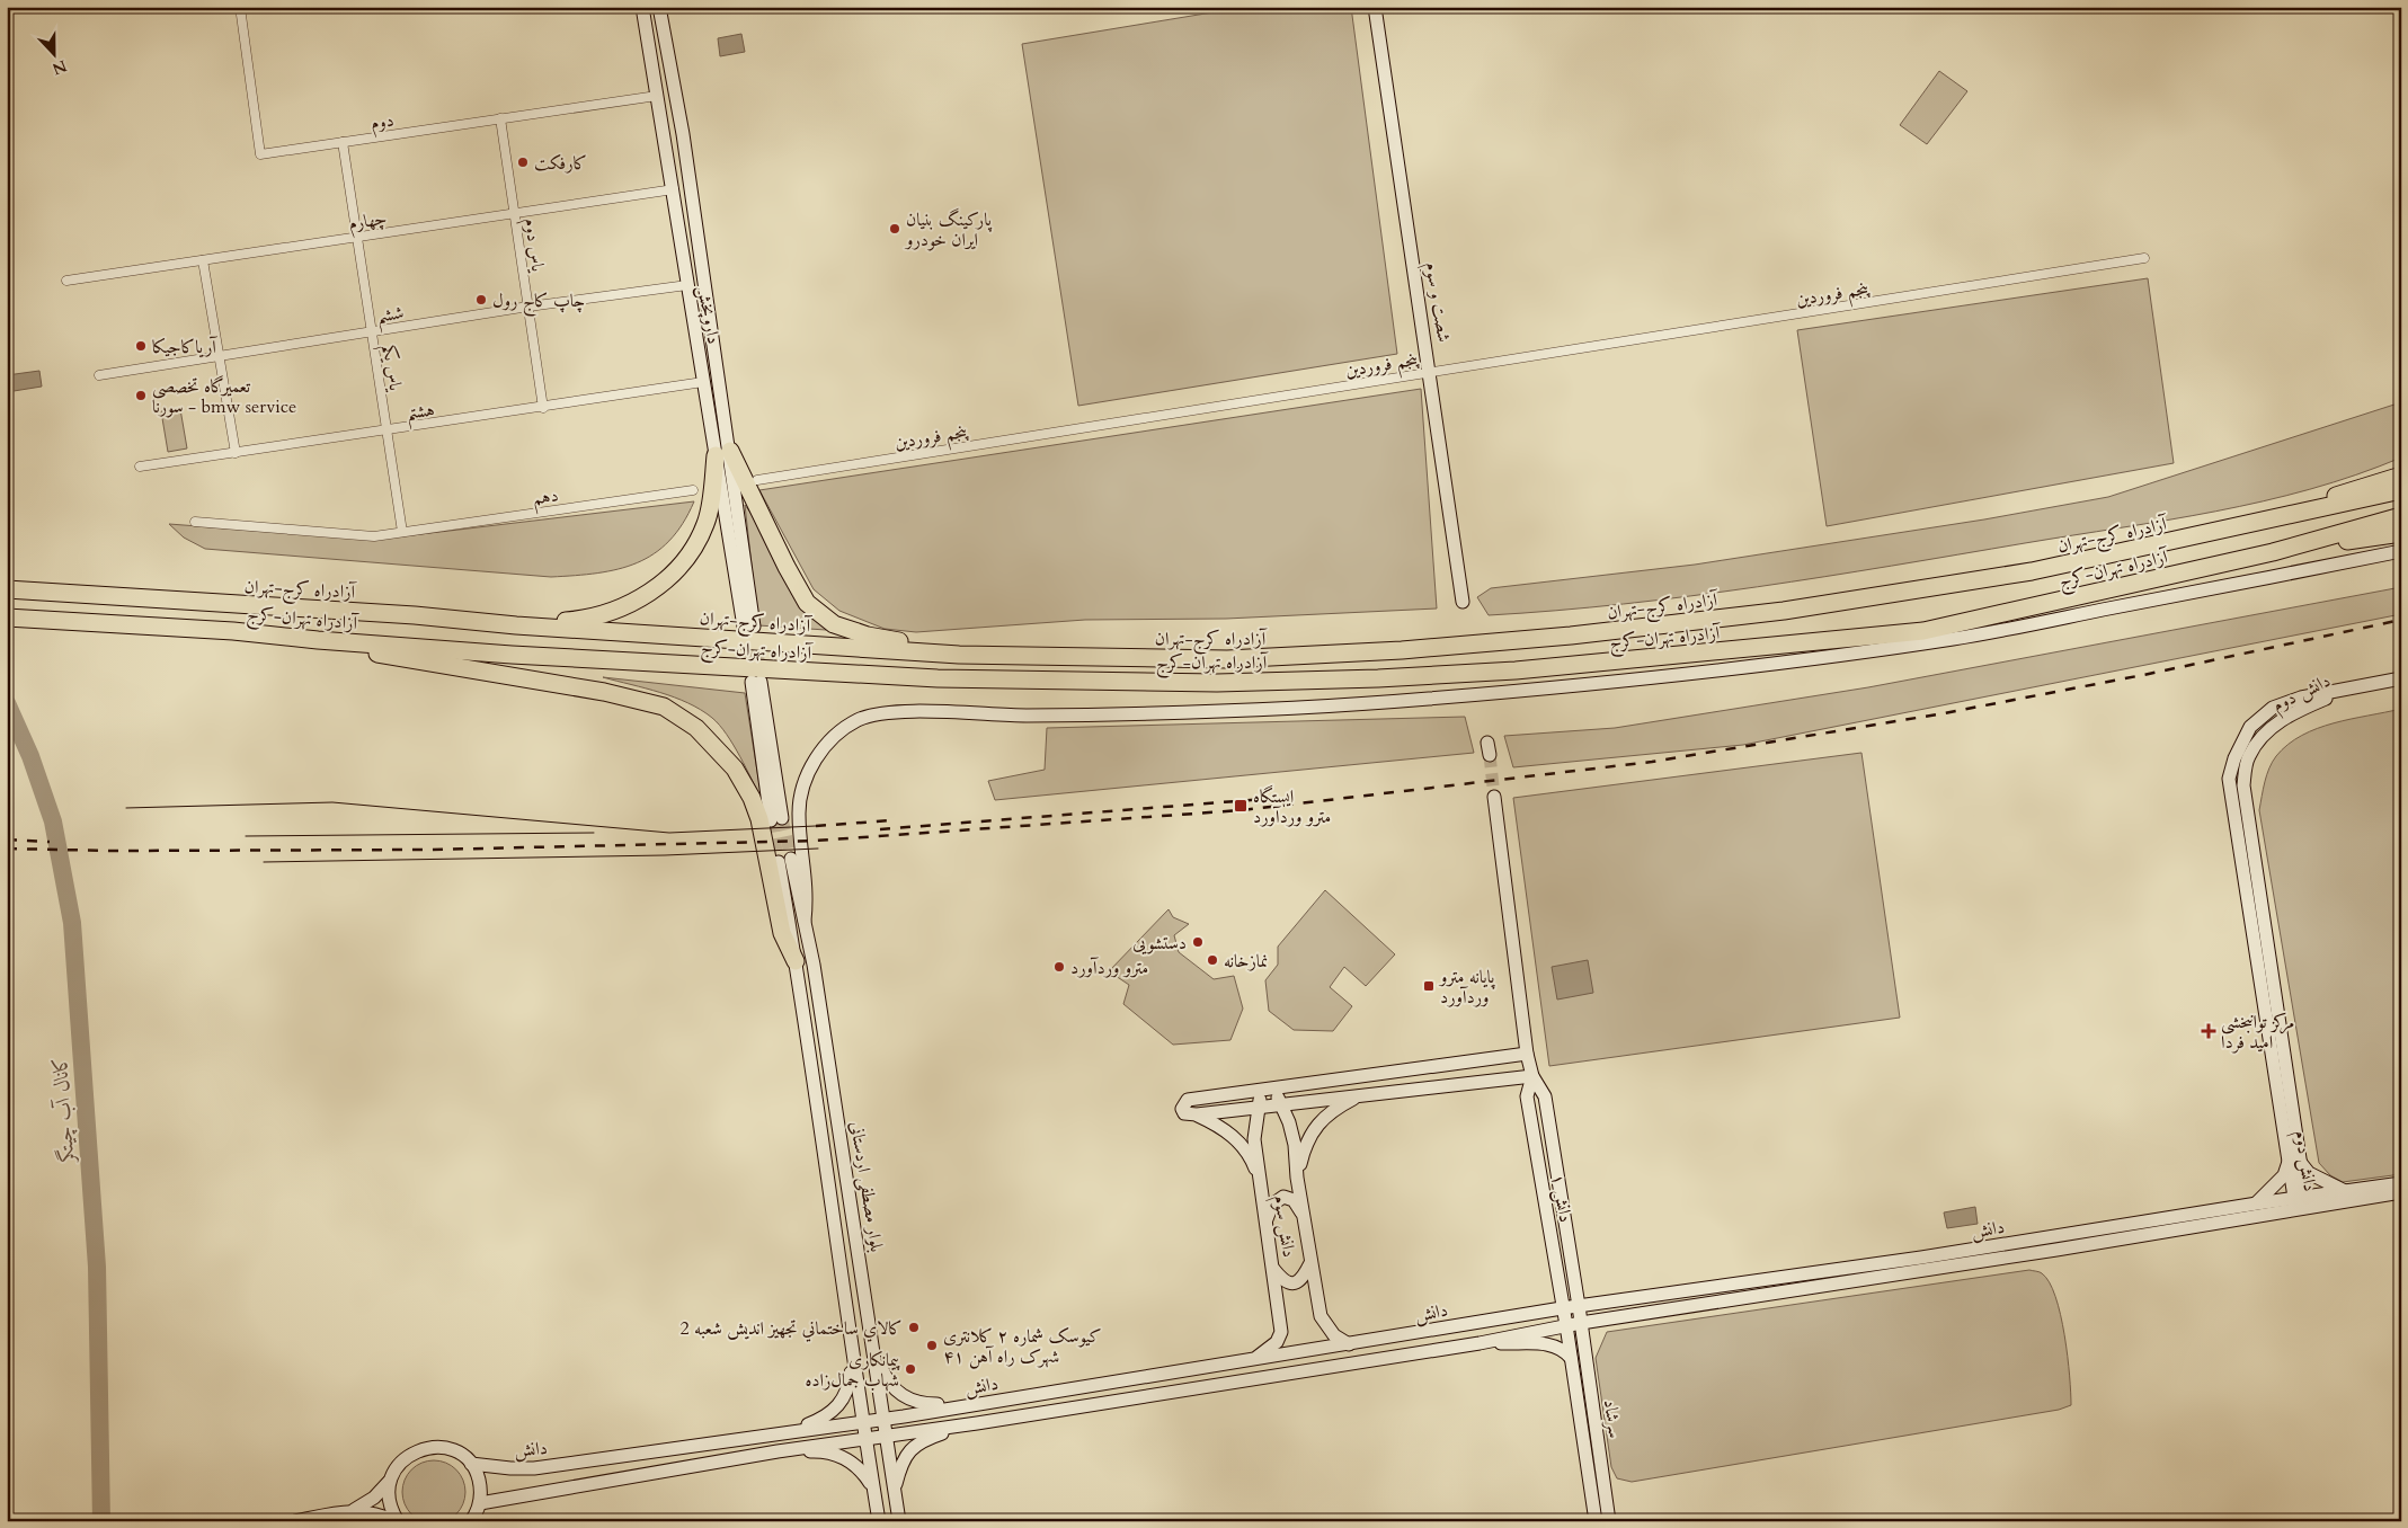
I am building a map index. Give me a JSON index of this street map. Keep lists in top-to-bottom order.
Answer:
{
  "streets": {
    "highway": ["آزادراه کرج-تهران", "آزادراه تهران-کرج"],
    "street": [
      "دوم",
      "چهارم",
      "یاس دوم",
      "پنجم فروردین",
      "شصت و سوم",
      "ششم",
      "داروپخش",
      "یاس یکم",
      "هشتم",
      "دهم",
      "دانش دوم",
      "بلوار مصطفی اردستانی",
      "دانش ۱",
      "دانش سوم",
      "دانش",
      "سرشاد"
    ]
  },
  "crossings": [
    ["دوم", "یاس دوم"],
    ["دوم", "داروپخش"],
    ["دوم", "یاس یکم"],
    ["چهارم", "یاس دوم"],
    ["چهارم", "داروپخش"],
    ["چهارم", "یاس یکم"],
    ["یاس دوم", "ششم"],
    ["یاس دوم", "هشتم"],
    ["پنجم فروردین", "شصت و سوم"],
    ["ششم", "داروپخش"],
    ["ششم", "یاس یکم"],
    ["داروپخش", "هشتم"],
    ["یاس یکم", "هشتم"],
    ["یاس یکم", "دهم"],
    ["دانش دوم", "دانش"],
    ["بلوار مصطفی اردستانی", "دانش"],
    ["دانش ۱", "دانش"],
    ["دانش ۱", "سرشاد"],
    ["دانش سوم", "دانش"],
    ["دانش", "سرشاد"]
  ],
  "water": ["کانال آب چیتگر"],
  "places": {
    "other": [
      "کارفکت",
      "پارکینگ بنیان ایران خودرو",
      "چاپ کاج رول",
      "آریاکاجیکا",
      "تعمیرگاه تخصصی سورنا - bmw service",
      "دستشویی",
      "نمازخانه",
      "مترو وردآورد",
      "كالاي ساختماني تجهيز انديش شعبه 2",
      "کیوسک شماره ۲ کلانتری ۴۱ شهرک راه آهن",
      "پیمانکاری شهاب جمال‌زاده"
    ],
    "transit": ["ایستگاه مترو وردآورد", "پایانه مترو وردآورد"],
    "health": ["مرکز توانبخشی امید فردا"]
  },
  "north": "bottom"
}
